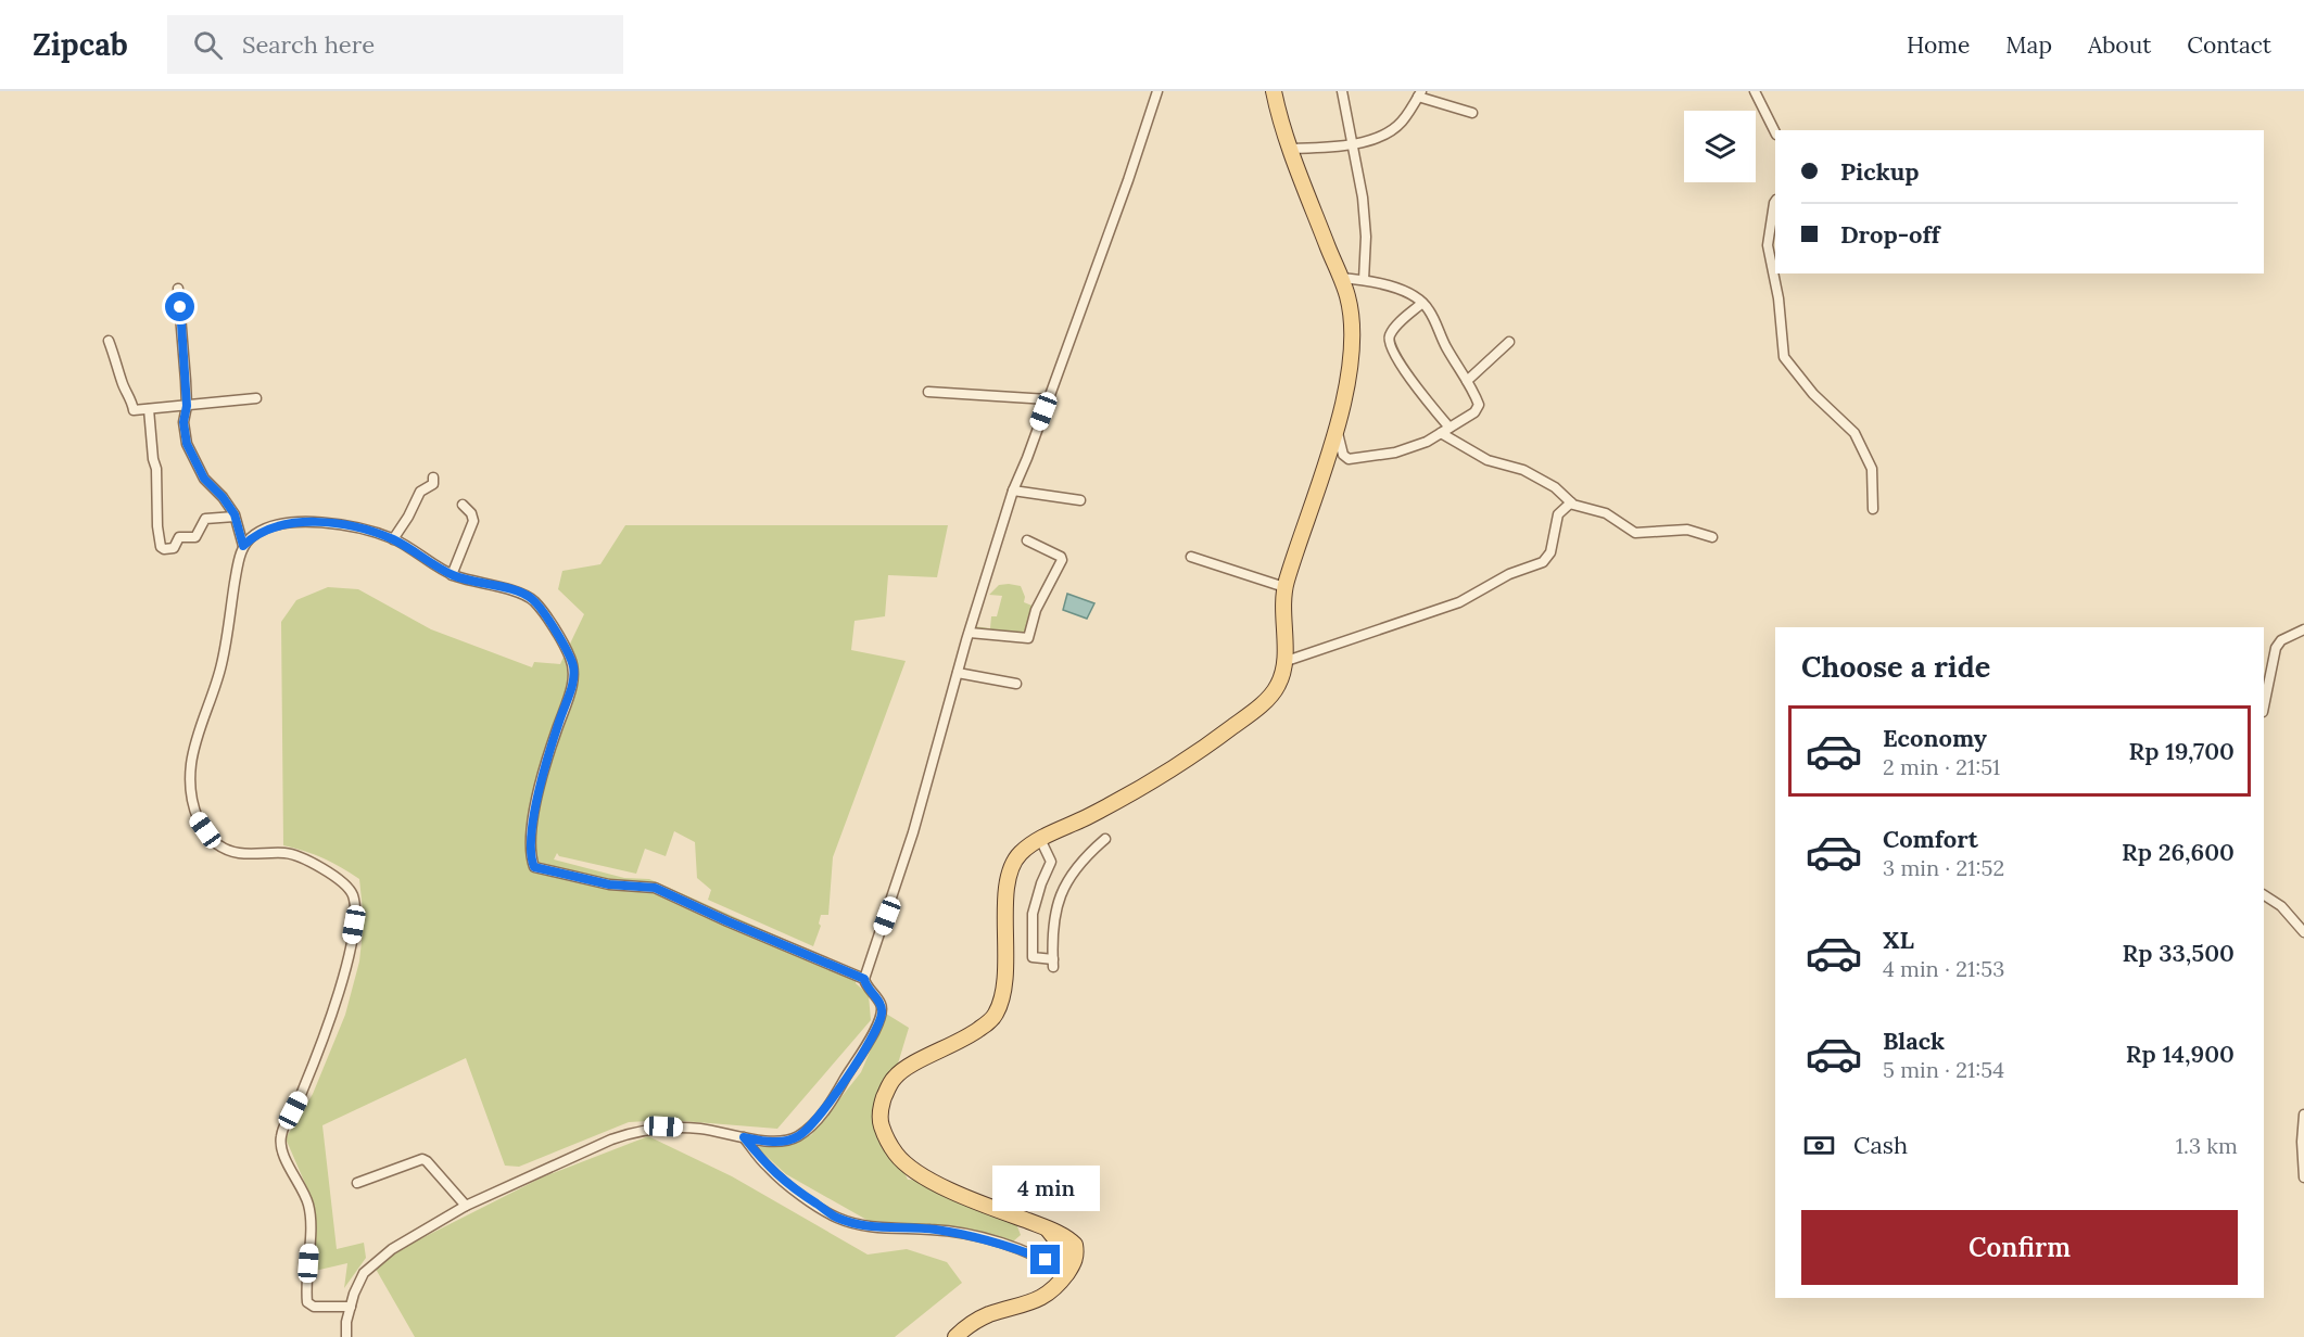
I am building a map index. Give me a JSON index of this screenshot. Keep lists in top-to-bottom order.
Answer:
{
  "page": {
    "header": "Zipcab",
    "search": "Search here",
    "nav": [
      "Home",
      "Map",
      "About",
      "Contact"
    ],
    "banner": ["Pickup", "Drop-off"],
    "heading": "Choose a ride",
    "list": [
      {
        "name": "Economy",
        "note": "2 min · 21:51",
        "value": "Rp 19,700"
      },
      {
        "name": "Comfort",
        "note": "3 min · 21:52",
        "value": "Rp 26,600"
      },
      {
        "name": "XL",
        "note": "4 min · 21:53",
        "value": "Rp 33,500"
      },
      {
        "name": "Black",
        "note": "5 min · 21:54",
        "value": "Rp 14,900"
      }
    ],
    "pay": ["Cash", "1.3 km"],
    "bubble": "4 min",
    "buttons": "Confirm"
  }
}
